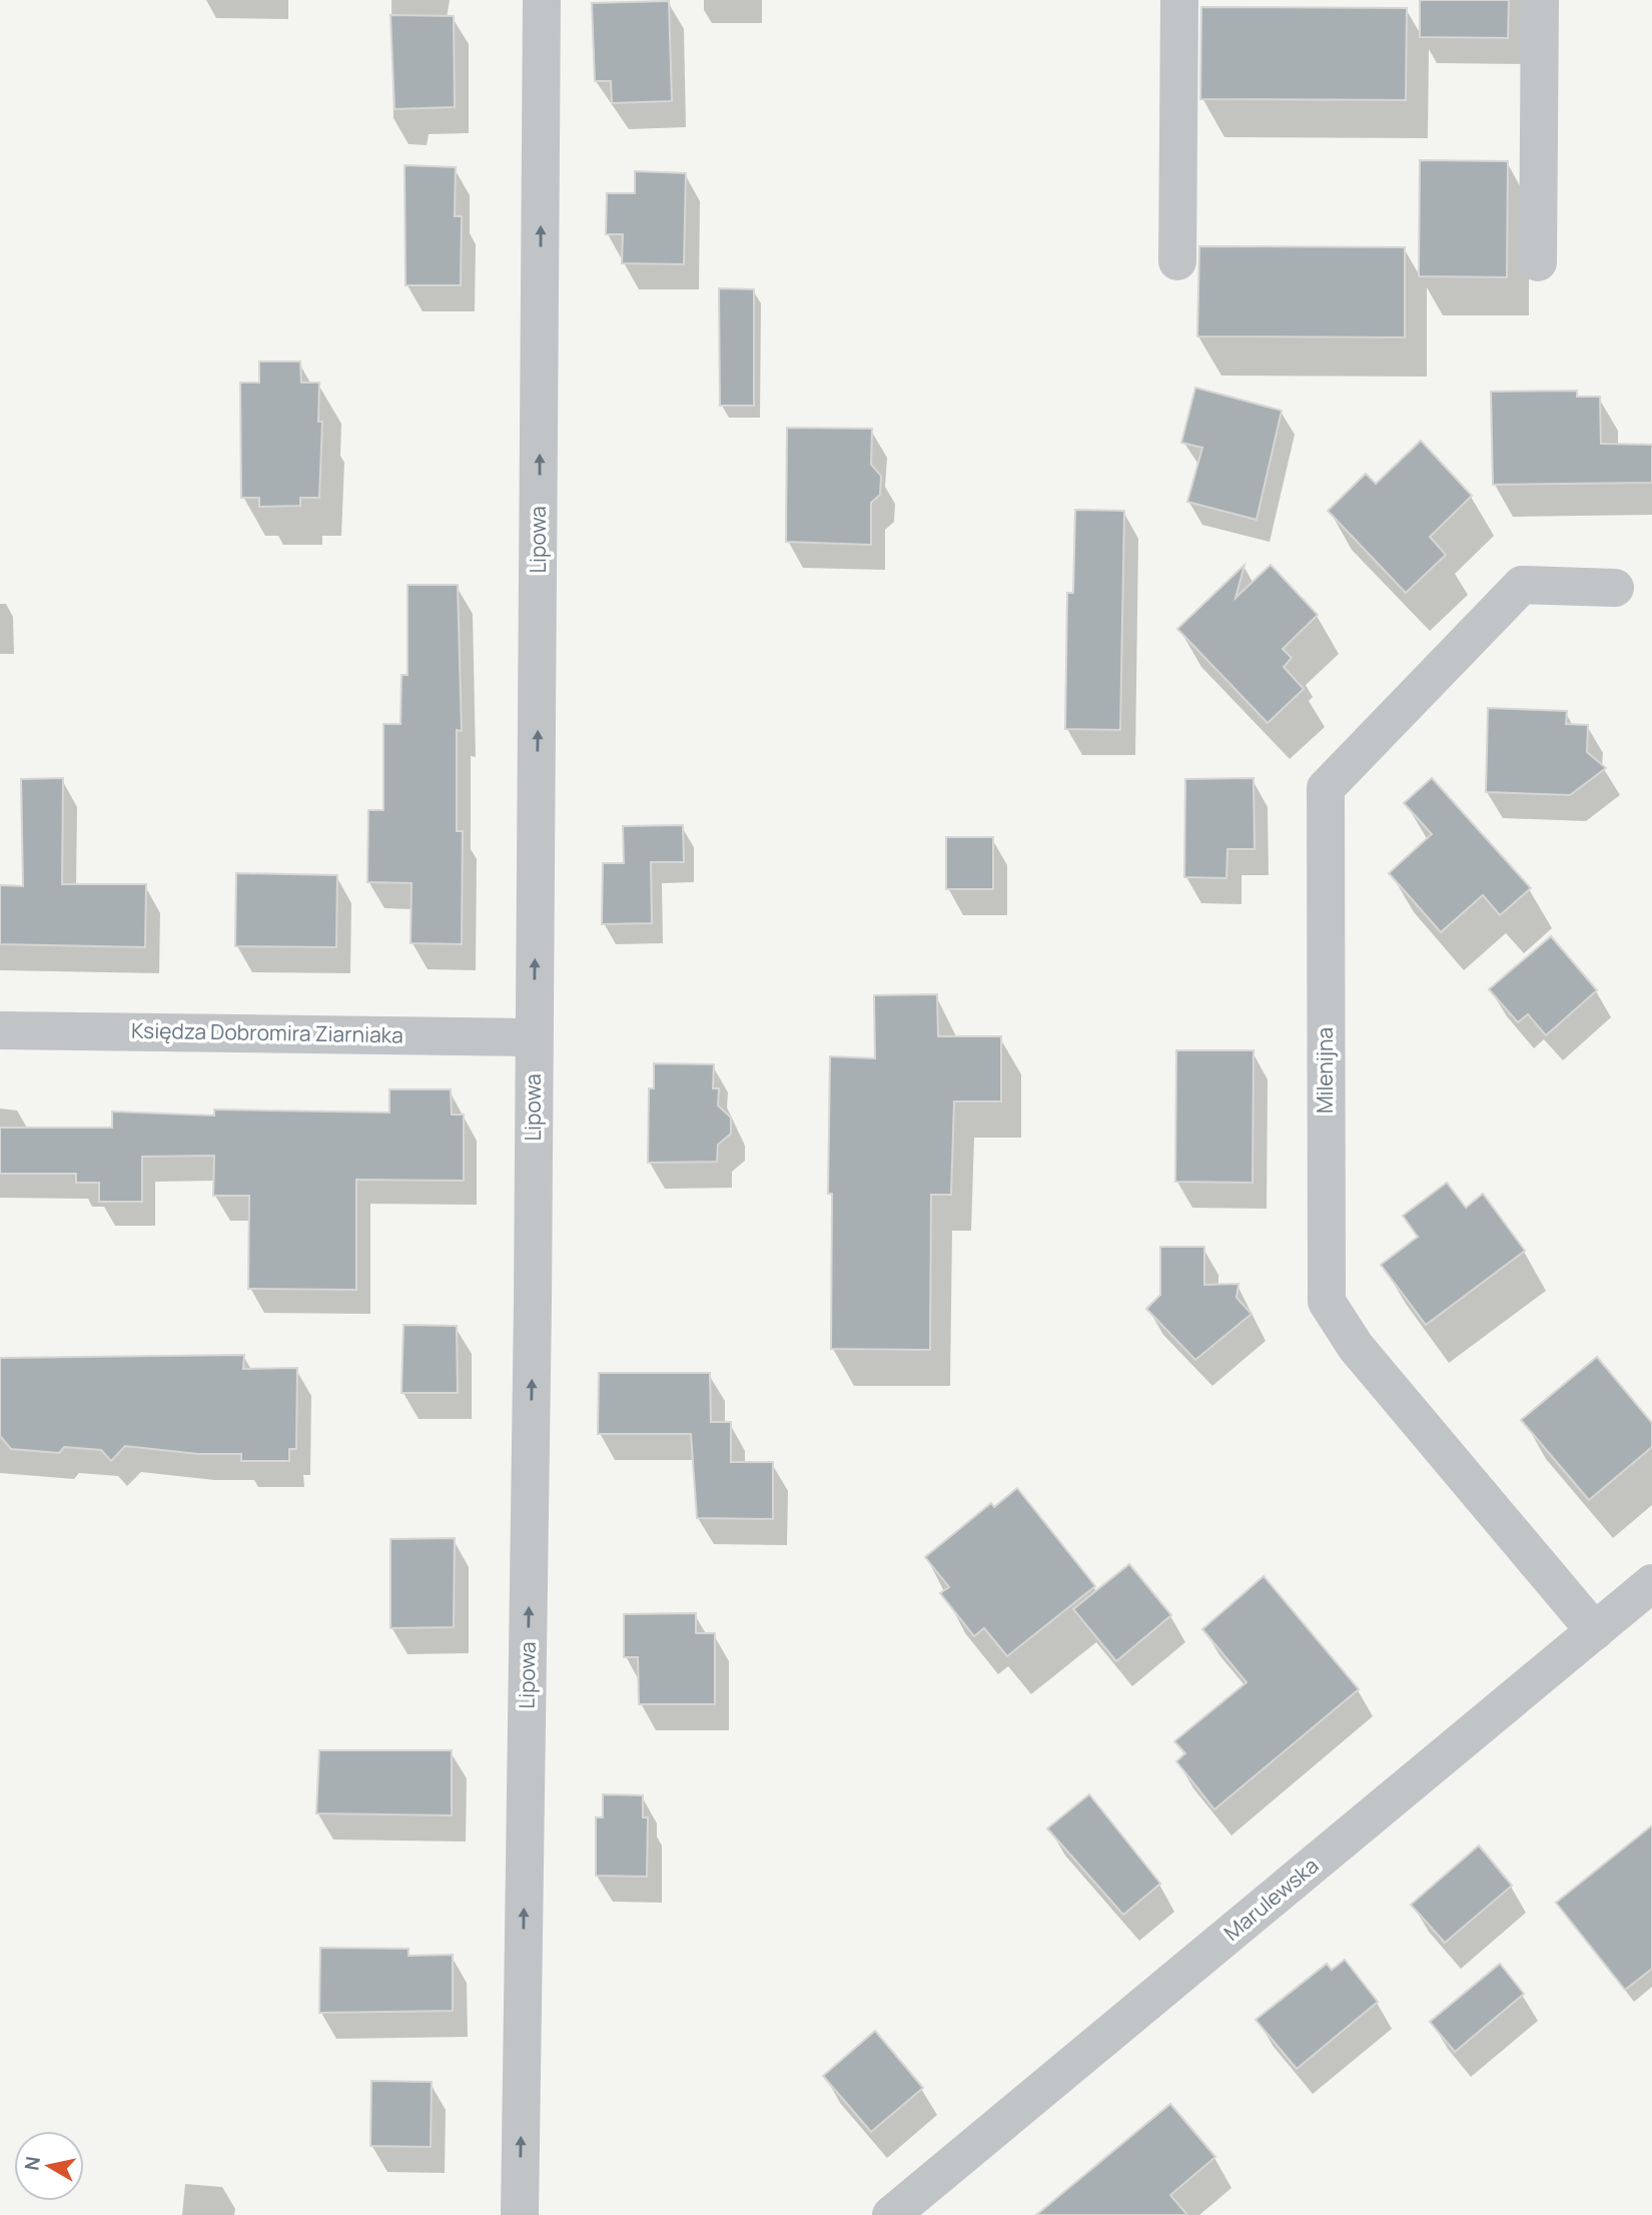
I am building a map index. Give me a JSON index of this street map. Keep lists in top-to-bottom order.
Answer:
{
  "streets": {
    "street": [
      "Lipowa",
      "Księdza Dobromira Ziarniaka",
      "Milenijna",
      "Marulewska"
    ]
  },
  "crossings": [
    ["Lipowa", "Księdza Dobromira Ziarniaka"],
    ["Milenijna", "Marulewska"]
  ],
  "one_way": ["Lipowa"],
  "north": "left"
}
